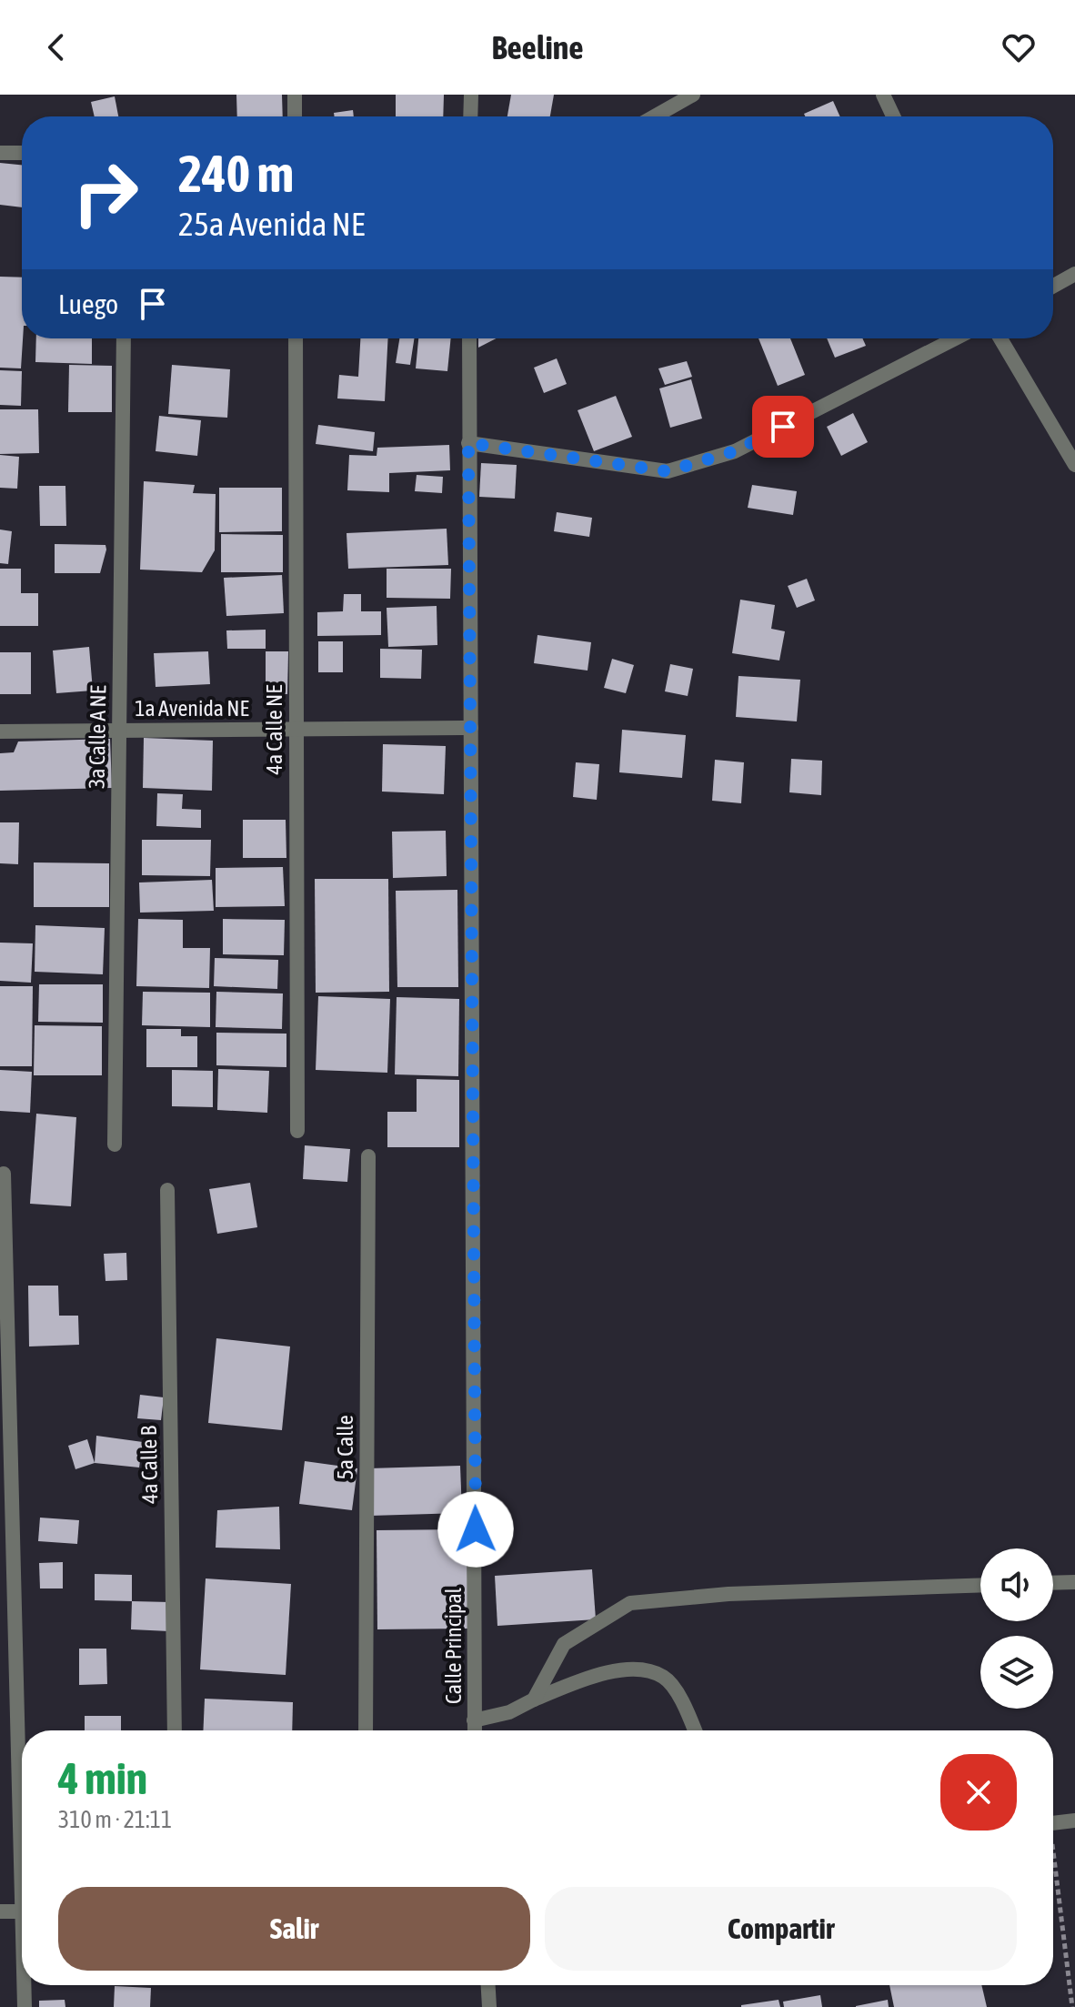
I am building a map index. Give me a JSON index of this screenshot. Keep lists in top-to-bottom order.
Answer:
{
  "streets": {
    "street": [
      "1a Avenida NE",
      "4a Calle NE",
      "3a Calle A NE",
      "5a Calle",
      "4a Calle B",
      "Calle Principal"
    ]
  },
  "crossings": [
    ["1a Avenida NE", "4a Calle NE"],
    ["1a Avenida NE", "3a Calle A NE"],
    ["1a Avenida NE", "Calle Principal"]
  ],
  "page": {
    "header": "Beeline",
    "turn": ["240 m", "25a Avenida NE"],
    "then": "Luego",
    "heading": ["4 min", "310 m · 21:11"],
    "buttons": ["Salir", "Compartir"]
  }
}
